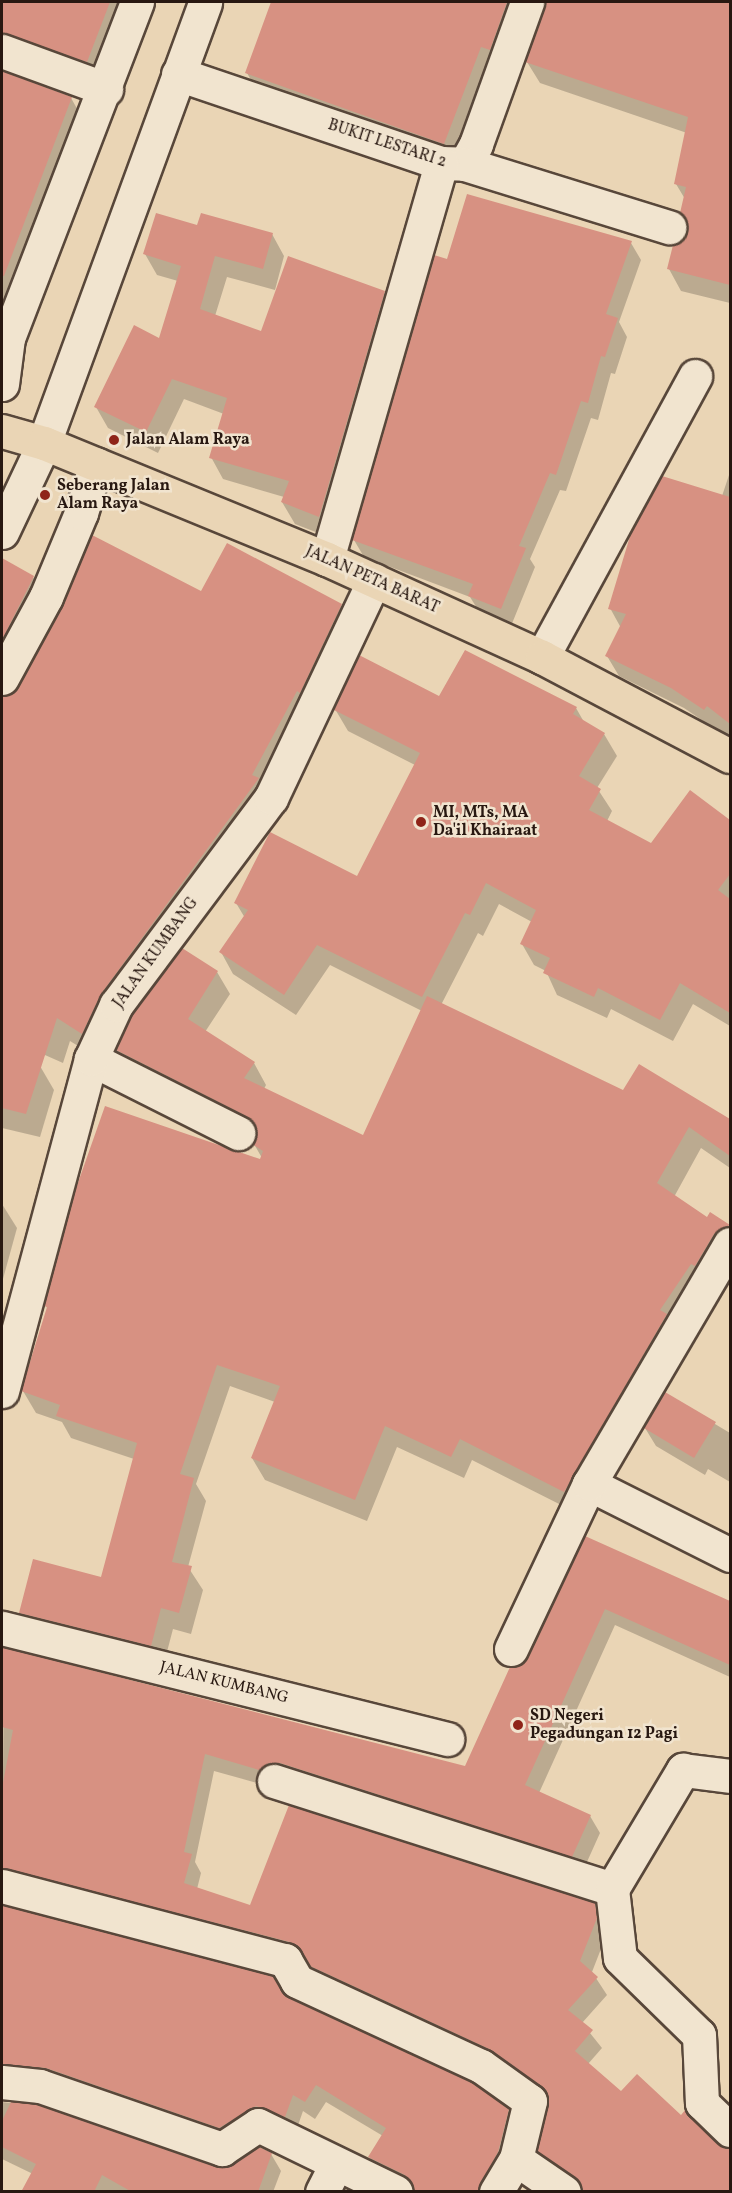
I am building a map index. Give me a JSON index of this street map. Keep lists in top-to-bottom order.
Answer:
{
  "streets": {
    "main road": ["JALAN PETA BARAT"],
    "street": ["BUKIT LESTARI 2", "JALAN KUMBANG"]
  },
  "crossings": [
    ["JALAN PETA BARAT", "JALAN KUMBANG"]
  ],
  "places": [
    "Jalan Alam Raya",
    "Seberang Jalan Alam Raya",
    "MI, MTs, MA Da'il Khairaat",
    "SD Negeri Pegadungan 12 Pagi"
  ]
}
